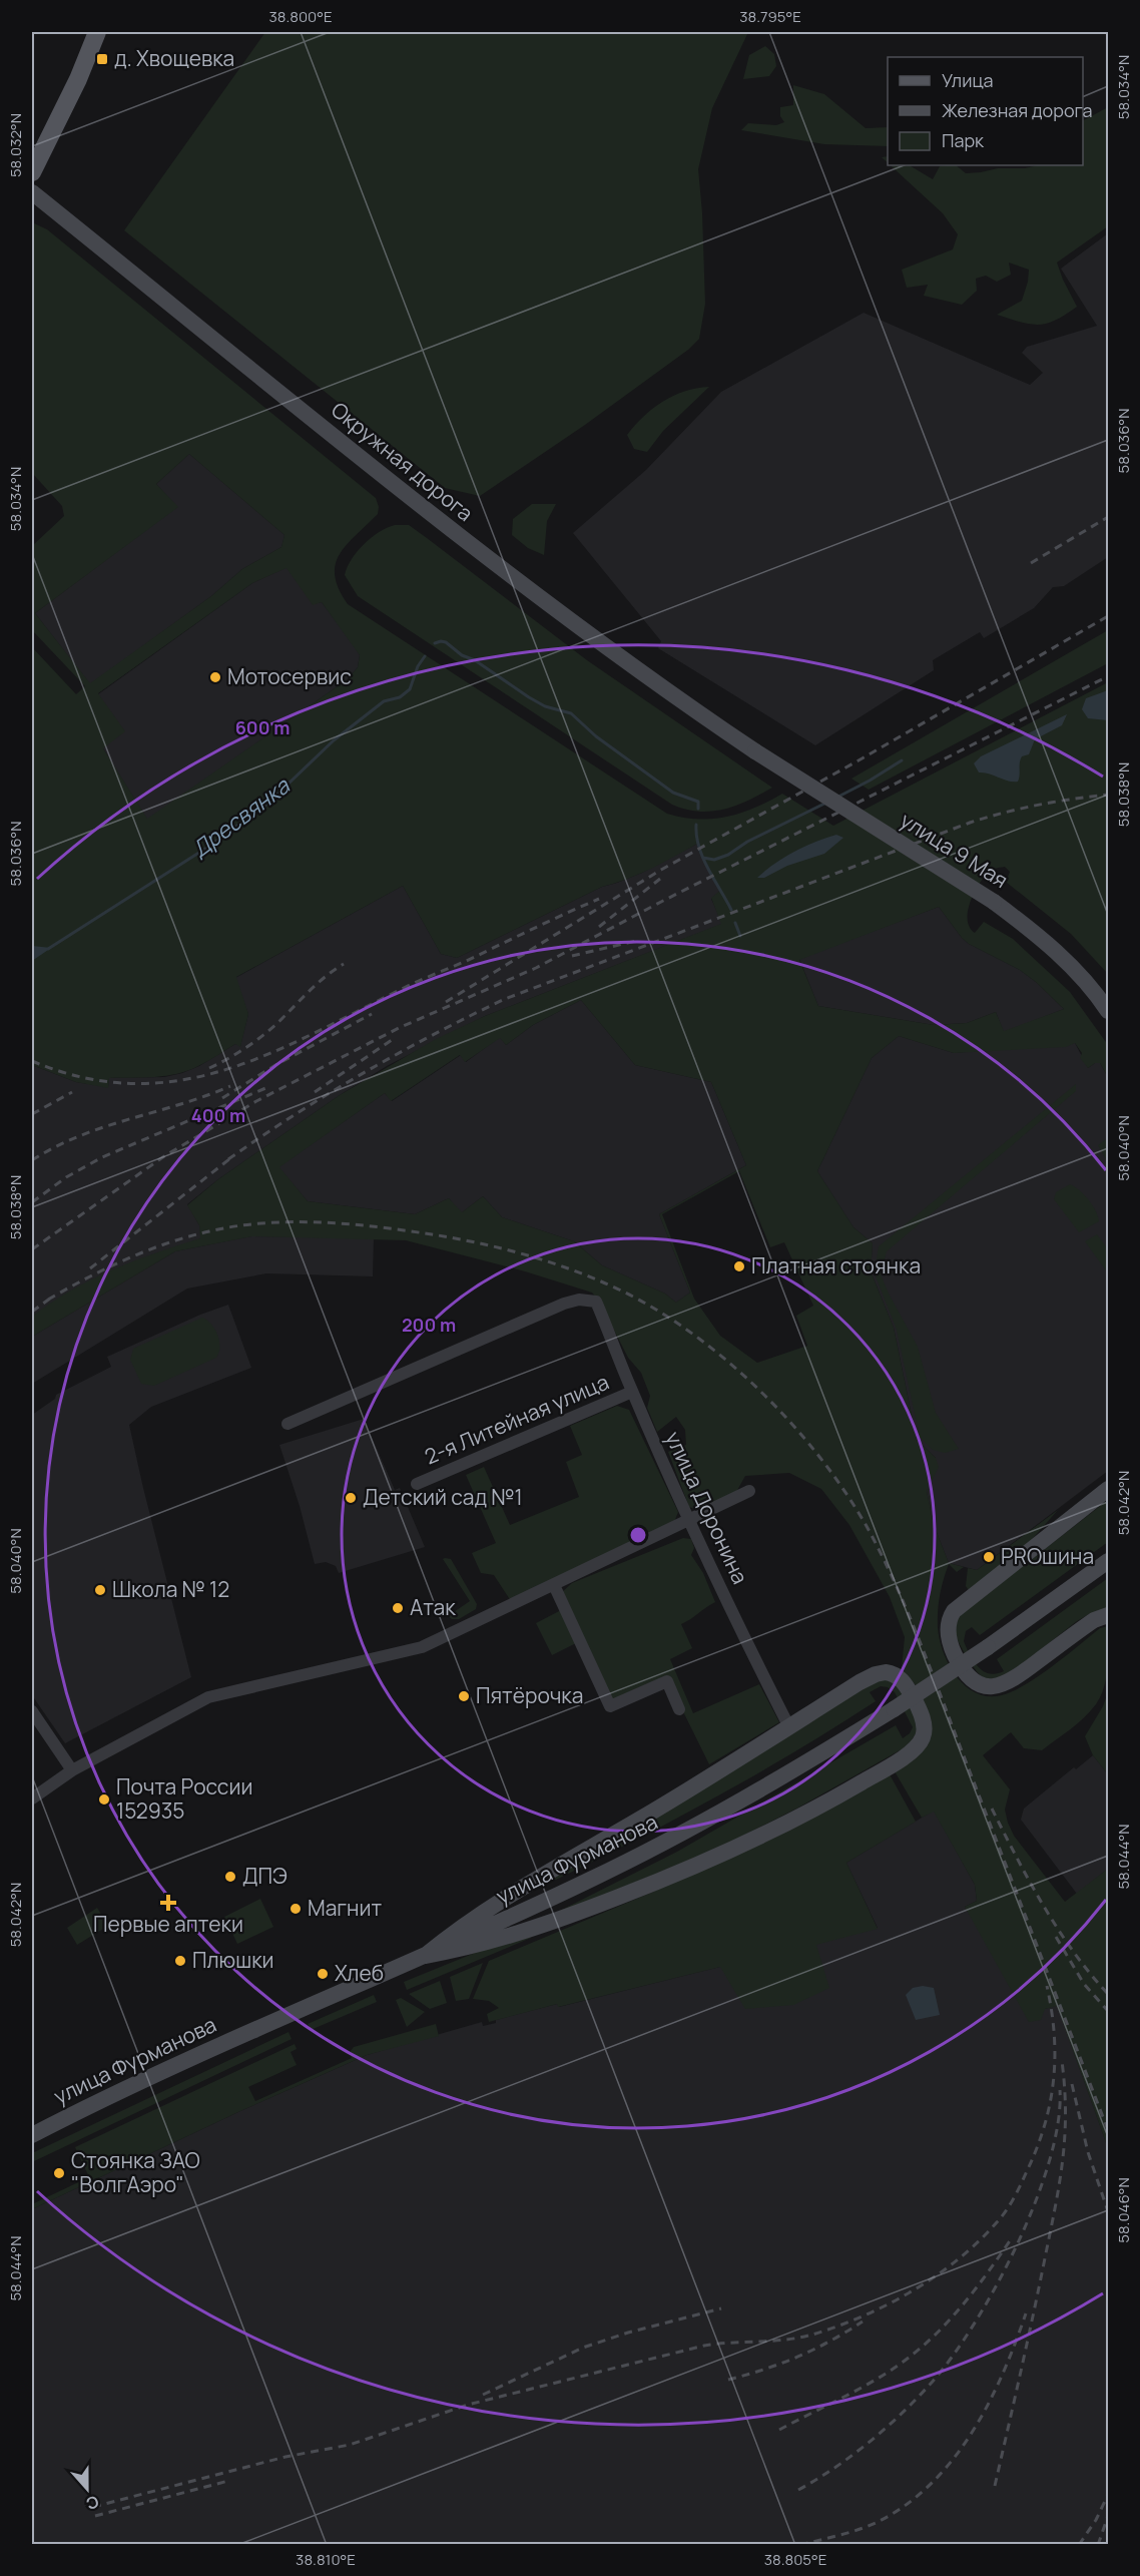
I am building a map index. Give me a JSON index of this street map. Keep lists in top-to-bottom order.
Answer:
{
  "streets": {
    "main road": ["Окружная дорога", "улица 9 Мая", "улица Фурманова"],
    "street": ["2-я Литейная улица", "улица Доронина"]
  },
  "crossings": [
    ["Окружная дорога", "улица 9 Мая"],
    ["2-я Литейная улица", "улица Доронина"]
  ],
  "water": ["Дресвянка"],
  "places": {
    "transit": ["д. Хвощевка"],
    "other": [
      "Мотосервис",
      "Платная стоянка",
      "Детский сад №1",
      "PROшина",
      "Школа № 12",
      "Атак",
      "Пятёрочка",
      "Почта России 152935",
      "ДПЭ",
      "Магнит",
      "Плюшки",
      "Хлеб",
      "Стоянка ЗАО \"ВолгАэро\""
    ],
    "health": ["Первые аптеки"]
  },
  "legend": ["Улица", "Железная дорога", "Парк"],
  "north": "bottom",
  "coordinates": [
    "38.800°E",
    "38.795°E",
    "58.034°N",
    "58.032°N",
    "58.036°N",
    "58.038°N",
    "58.040°N",
    "58.042°N",
    "58.044°N",
    "58.046°N",
    "38.810°E",
    "38.805°E"
  ],
  "rings": ["600 m", "400 m", "200 m"]
}
